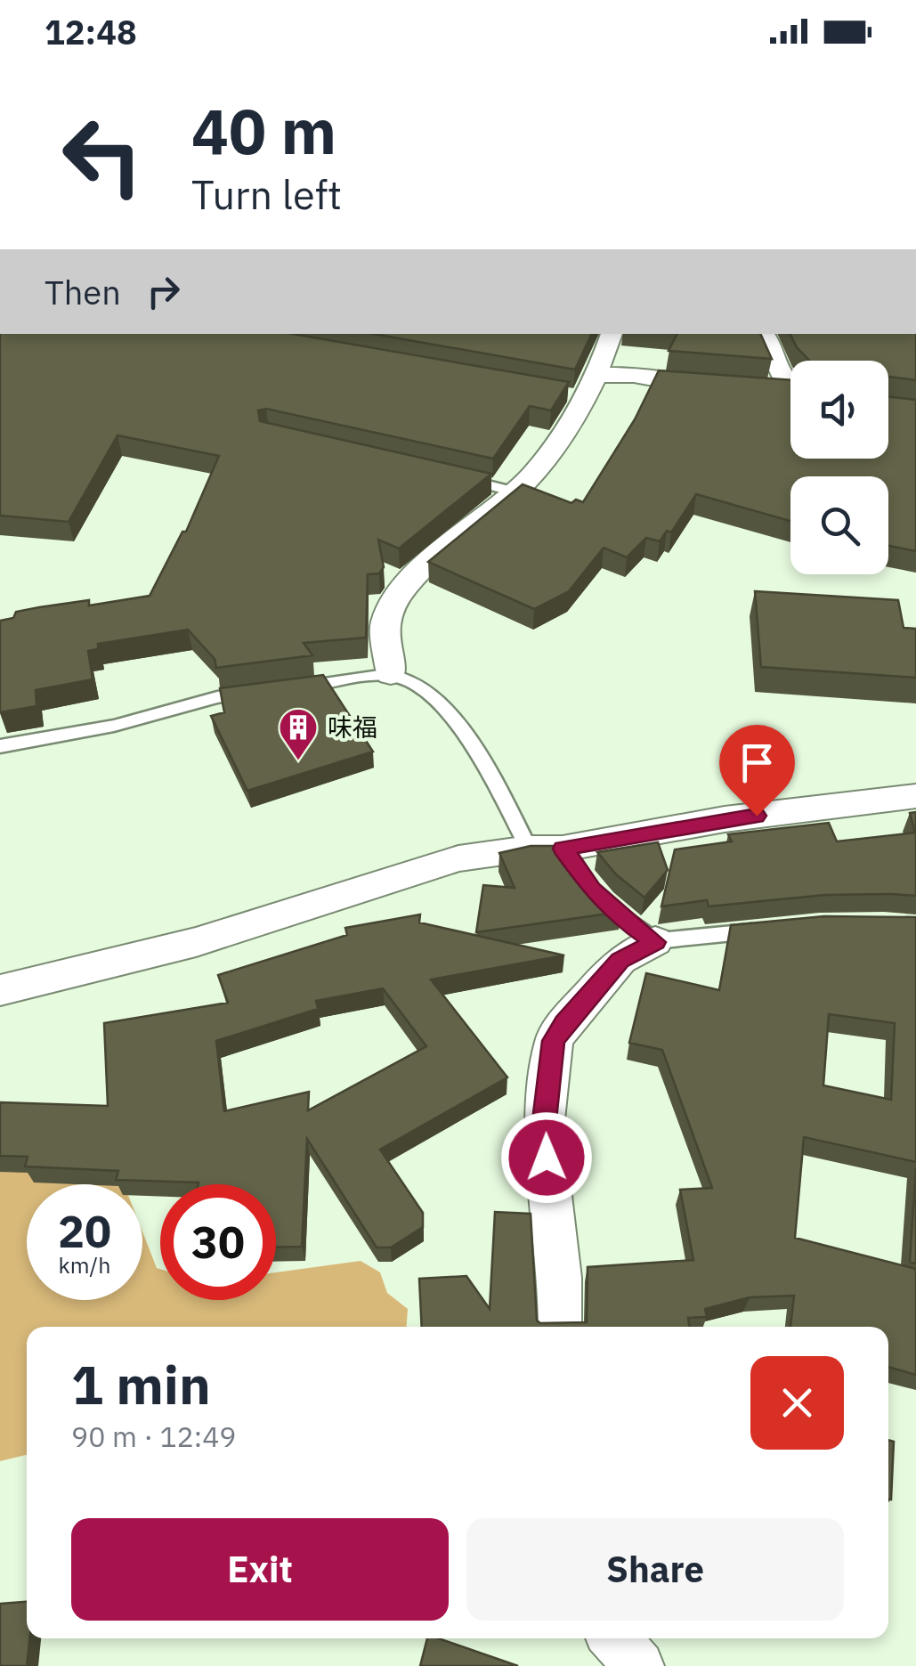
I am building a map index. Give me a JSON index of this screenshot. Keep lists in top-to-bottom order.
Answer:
{
  "places": {
    "building": ["味福"]
  },
  "page": {
    "status": "12:48",
    "turn": ["40 m", "Turn left"],
    "then": "Then",
    "speed": "20 km/h",
    "limit": "30",
    "heading": ["1 min", "90 m · 12:49"],
    "buttons": ["Exit", "Share"]
  }
}
